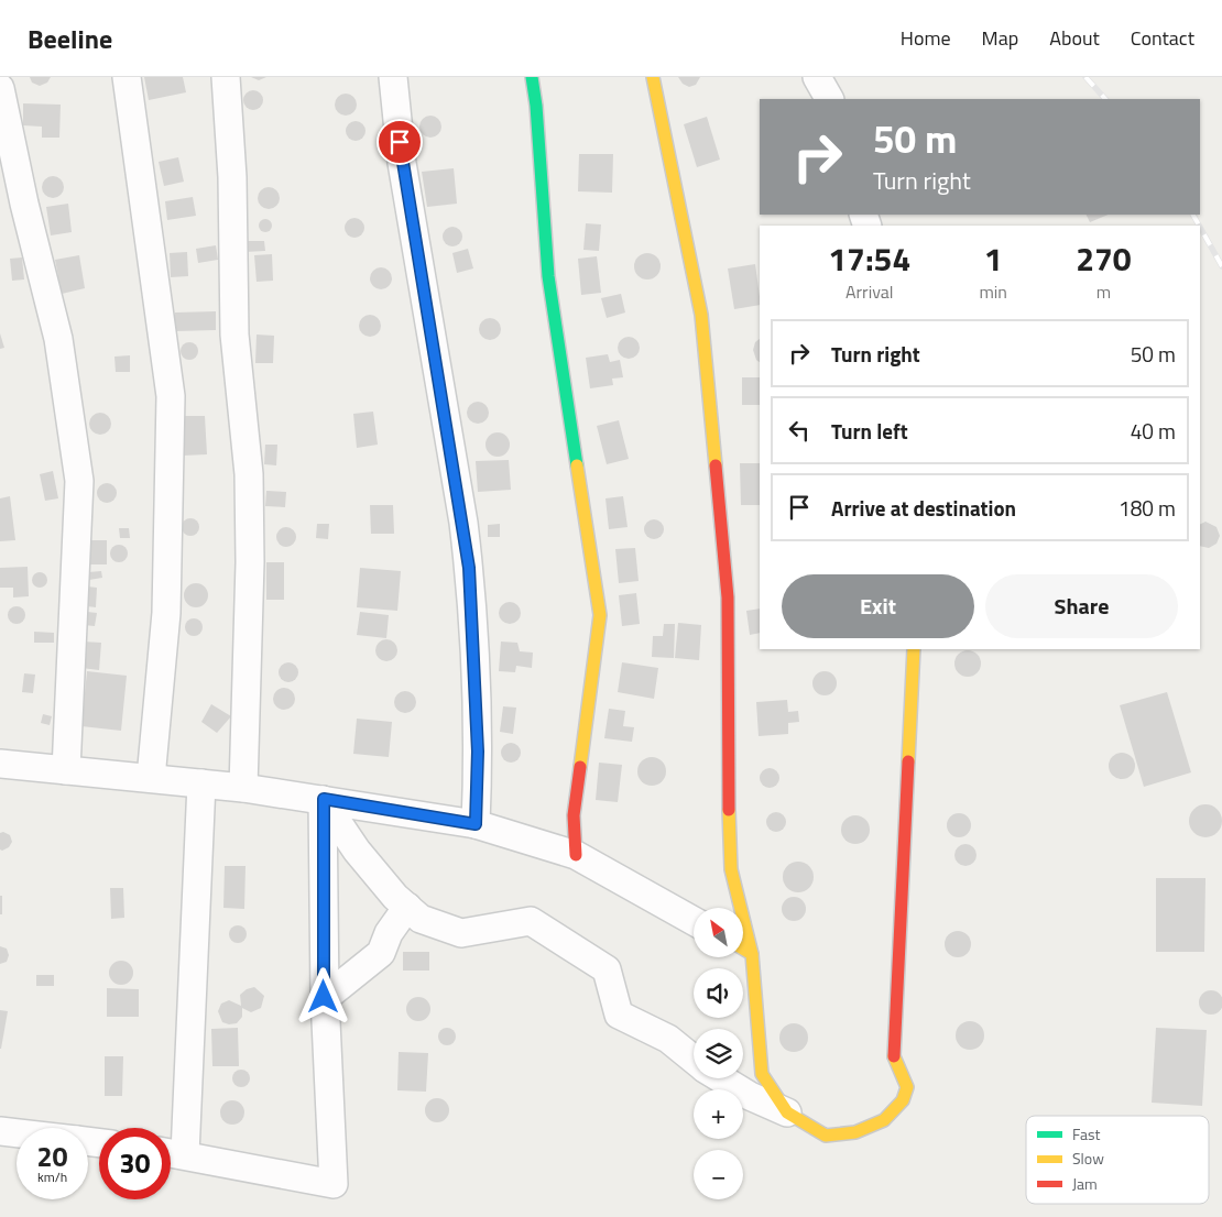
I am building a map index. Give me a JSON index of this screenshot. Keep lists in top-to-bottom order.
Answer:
{
  "legend": ["Fast", "Slow", "Jam"],
  "north": "top left",
  "page": {
    "header": "Beeline",
    "nav": [
      "Home",
      "Map",
      "About",
      "Contact"
    ],
    "turn": ["50 m", "Turn right"],
    "eta": [
      "17:54",
      "Arrival",
      "1",
      "min",
      "270",
      "m"
    ],
    "list": [
      {
        "name": "Turn right",
        "value": "50 m"
      },
      {
        "name": "Turn left",
        "value": "40 m"
      },
      {
        "name": "Arrive at destination",
        "value": "180 m"
      }
    ],
    "buttons": ["Exit", "Share"],
    "map_buttons": ["+", "−"],
    "speed": "20 km/h",
    "limit": "30"
  }
}
